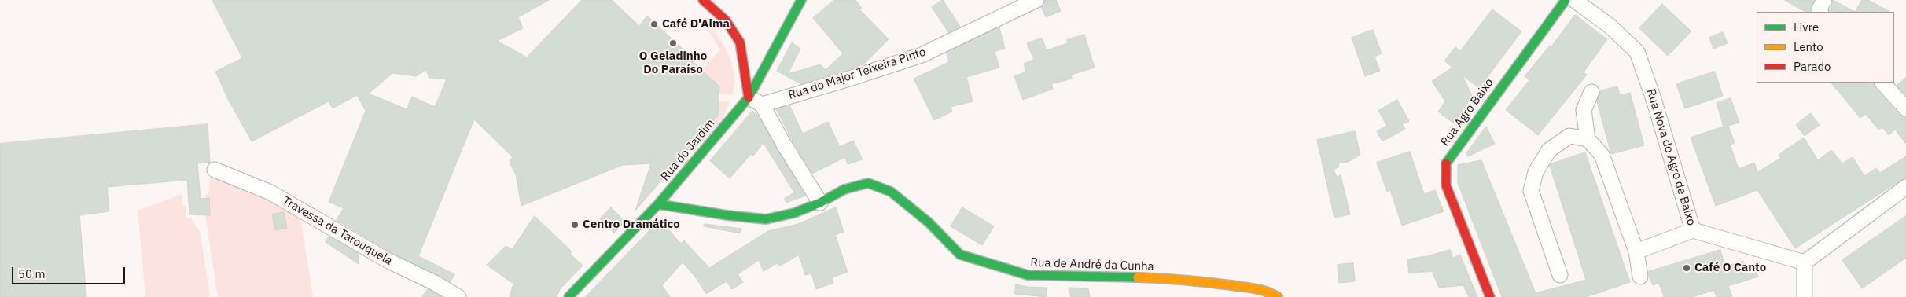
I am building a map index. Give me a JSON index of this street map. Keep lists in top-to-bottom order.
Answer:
{
  "streets": {
    "street": [
      "Rua do Major Teixeira Pinto",
      "Rua Agro Baixo",
      "Rua do Jardim",
      "Rua Nova do Agro de Baixo",
      "Travessa da Tarouquela",
      "Rua de André da Cunha"
    ]
  },
  "crossings": [
    ["Rua do Jardim", "Rua de André da Cunha"]
  ],
  "places": [
    "Café D'Alma",
    "O Geladinho Do Paraíso",
    "Centro Dramático",
    "Café O Canto"
  ],
  "legend": ["Livre", "Lento", "Parado"],
  "scale_bar": "50 m"
}
